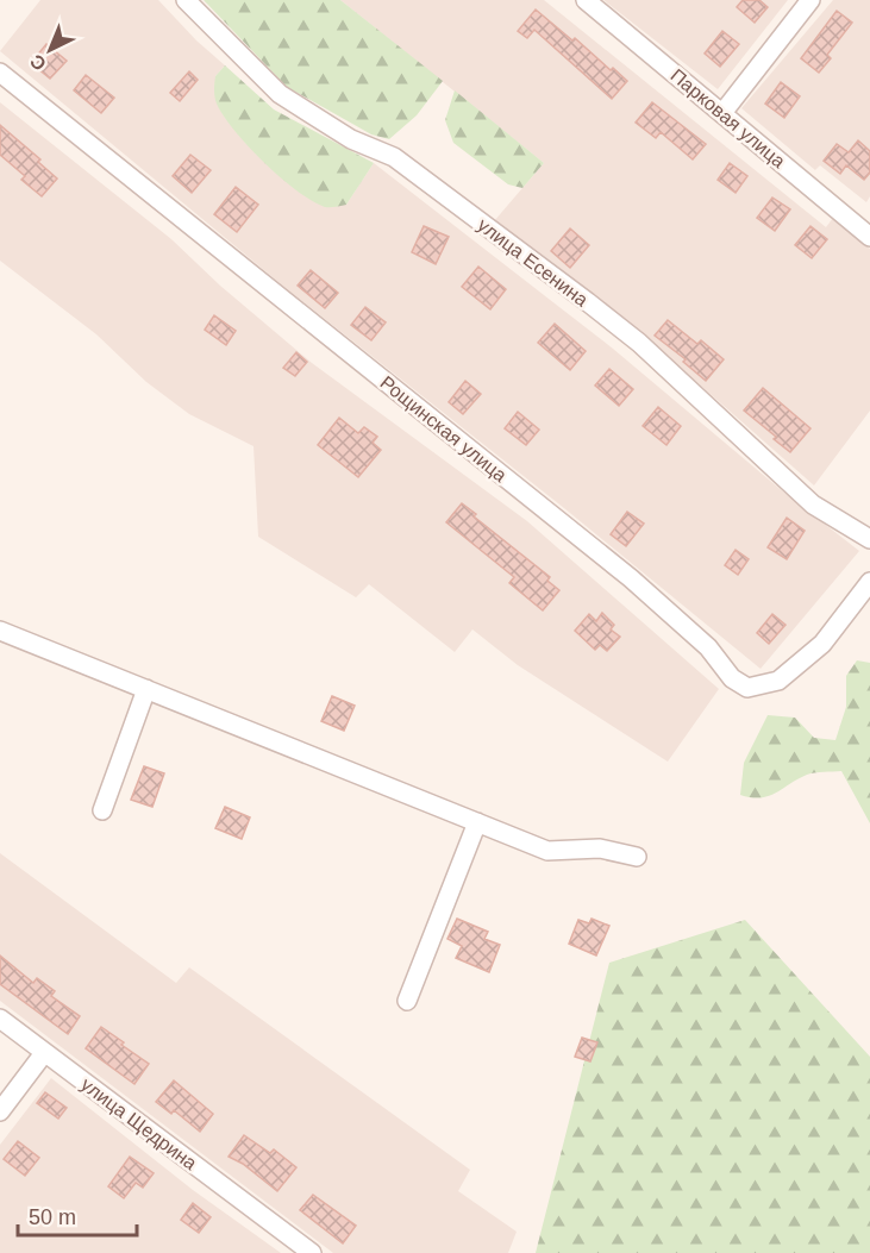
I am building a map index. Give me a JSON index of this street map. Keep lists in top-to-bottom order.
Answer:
{
  "streets": {
    "street": [
      "Парковая улица",
      "улица Есенина",
      "Рощинская улица",
      "улица Щедрина"
    ]
  },
  "scale_bar": "50 m",
  "north": "bottom left"
}
